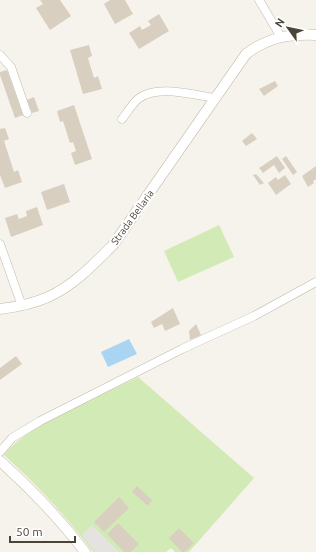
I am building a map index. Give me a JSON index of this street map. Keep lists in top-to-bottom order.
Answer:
{
  "streets": {
    "street": ["Strada Bellaria"]
  },
  "scale_bar": "50 m",
  "north": "top left"
}
